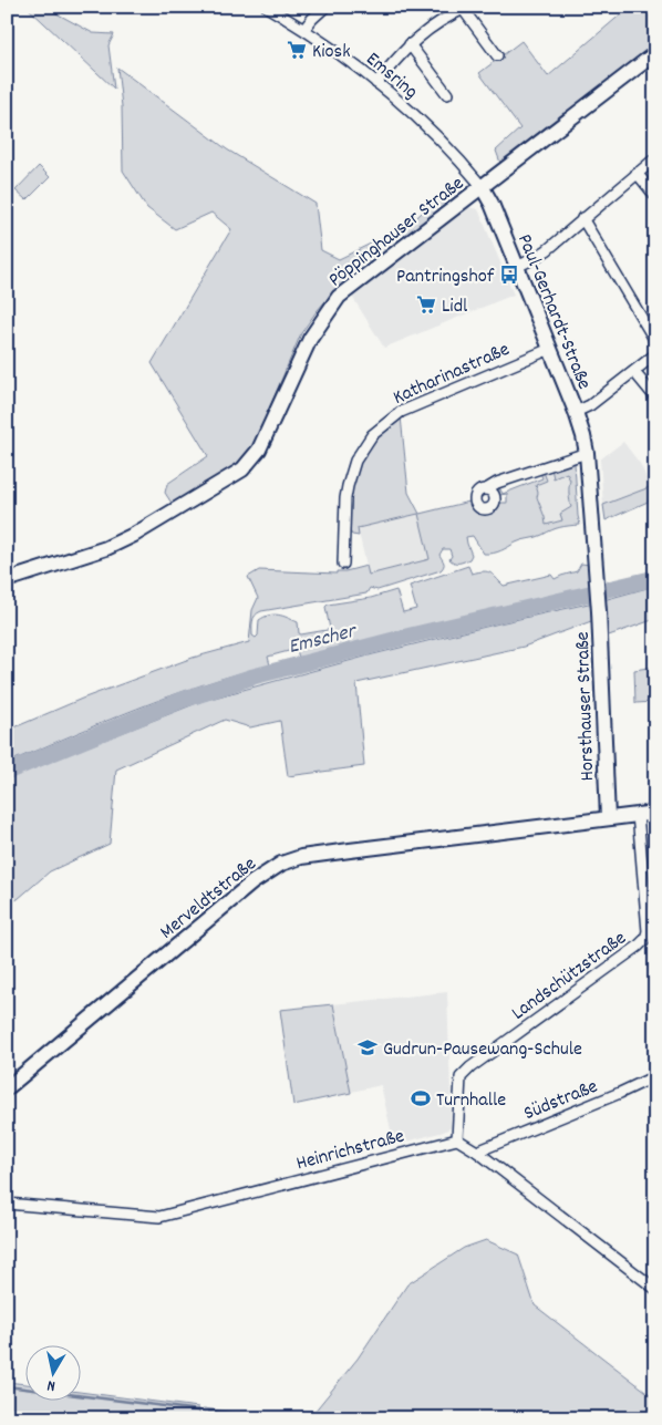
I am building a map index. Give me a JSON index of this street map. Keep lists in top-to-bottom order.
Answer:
{
  "streets": {
    "main road": [
      "Pöppinghauser Straße",
      "Paul-Gerhardt-Straße",
      "Horsthauser Straße",
      "Merveldtstraße"
    ],
    "street": [
      "Emsring",
      "Katharinastraße",
      "Landschützstraße",
      "Südstraße",
      "Heinrichstraße"
    ]
  },
  "crossings": [
    ["Emsring", "Pöppinghauser Straße"],
    ["Emsring", "Paul-Gerhardt-Straße"],
    ["Pöppinghauser Straße", "Paul-Gerhardt-Straße"],
    ["Paul-Gerhardt-Straße", "Katharinastraße"],
    ["Paul-Gerhardt-Straße", "Horsthauser Straße"],
    ["Horsthauser Straße", "Merveldtstraße"],
    ["Merveldtstraße", "Landschützstraße"],
    ["Landschützstraße", "Heinrichstraße"]
  ],
  "water": ["Emscher"],
  "places": {
    "supermarket": ["Kiosk", "Lidl"],
    "bus stop": ["Pantringshof"],
    "school or university": ["Gudrun-Pausewang-Schule"],
    "sports": ["Turnhalle"]
  },
  "north": "bottom"
}
